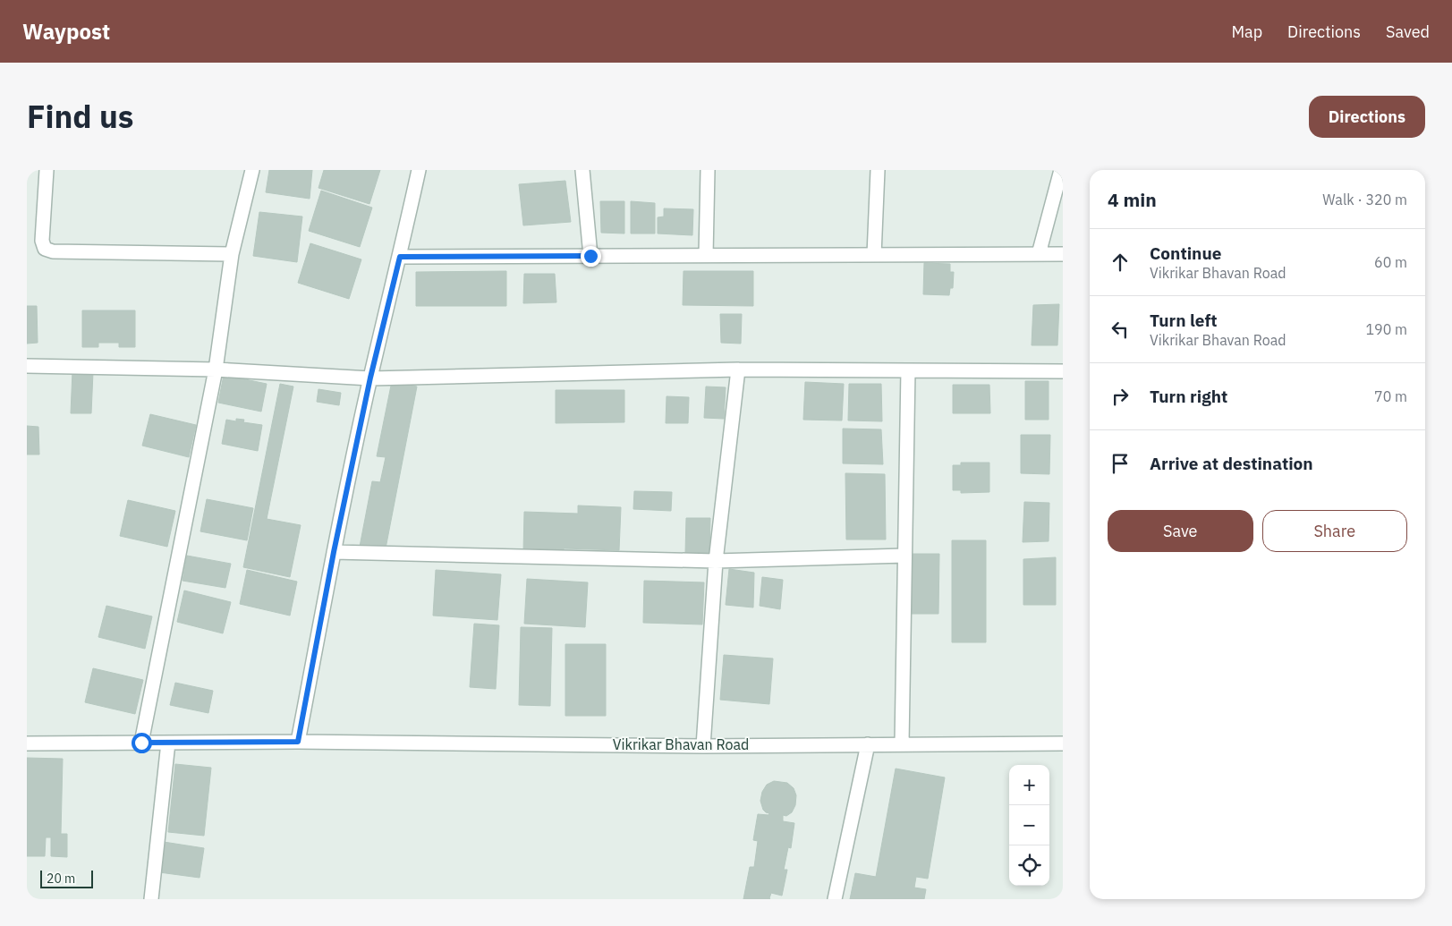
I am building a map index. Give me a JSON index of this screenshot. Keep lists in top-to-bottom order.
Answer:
{
  "streets": {
    "street": ["Vikrikar Bhavan Road"]
  },
  "scale_bar": "20 m",
  "page": {
    "header": "Waypost",
    "nav": ["Map", "Directions", "Saved"],
    "title": "Find us",
    "buttons": [
      "Directions",
      ["Save", "Share"]
    ],
    "heading": ["4 min", "Walk · 320 m"],
    "list": [
      ["Continue", "Vikrikar Bhavan Road", "60 m"],
      ["Turn left", "Vikrikar Bhavan Road", "190 m"],
      ["Turn right", "70 m"],
      "Arrive at destination"
    ],
    "map_buttons": ["+", "−"],
    "scale": "20 m"
  }
}
